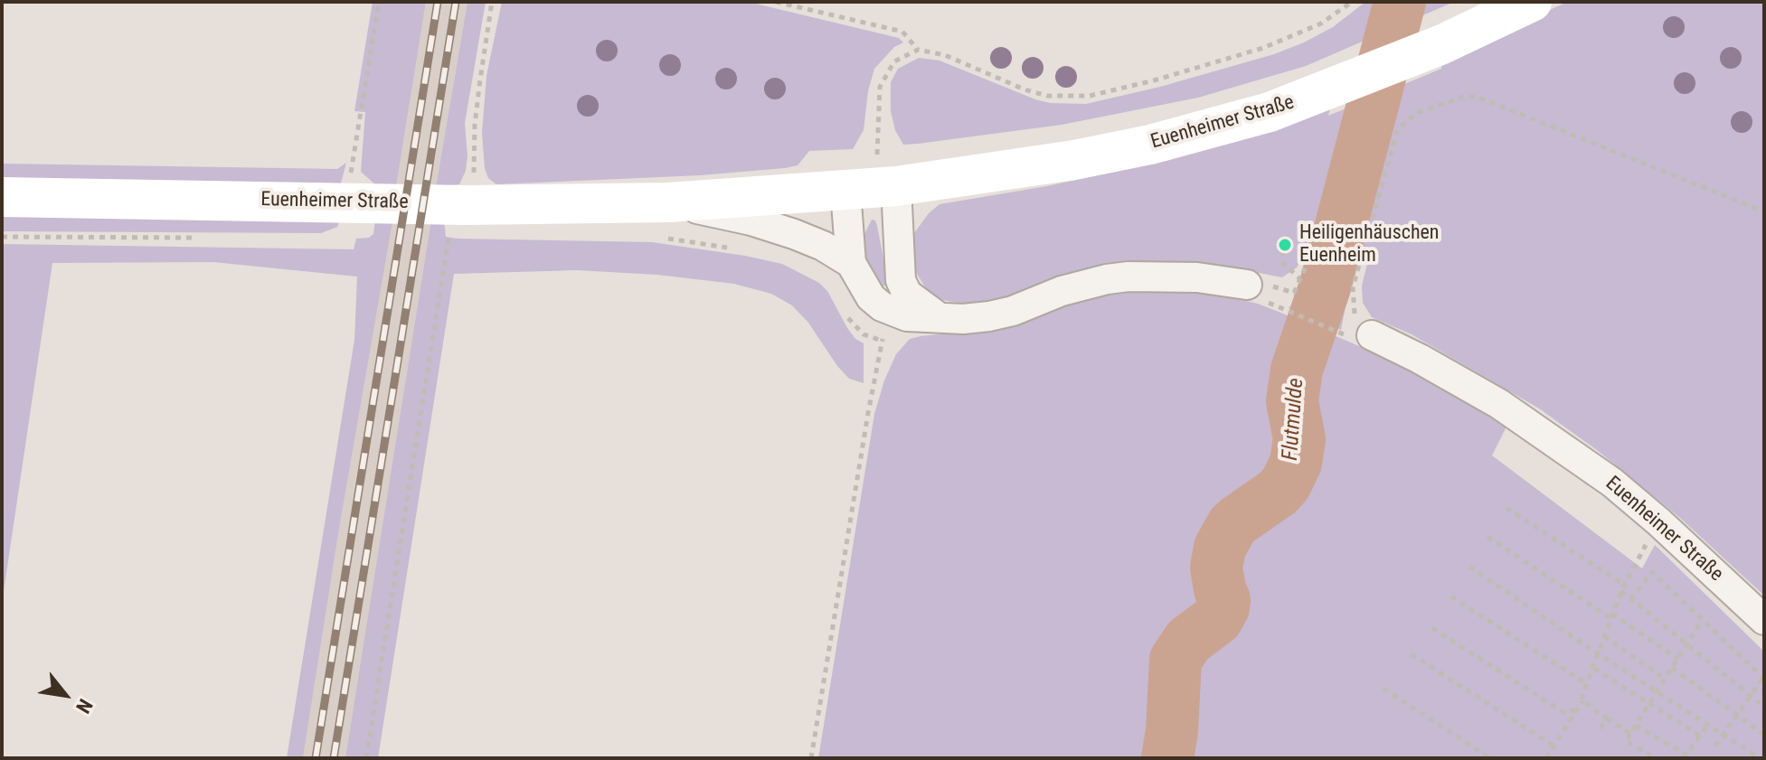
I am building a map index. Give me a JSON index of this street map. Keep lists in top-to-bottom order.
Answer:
{
  "streets": {
    "main road": ["Euenheimer Straße"]
  },
  "water": ["Flutmulde"],
  "places": ["Heiligenhäuschen Euenheim"],
  "north": "bottom right"
}
